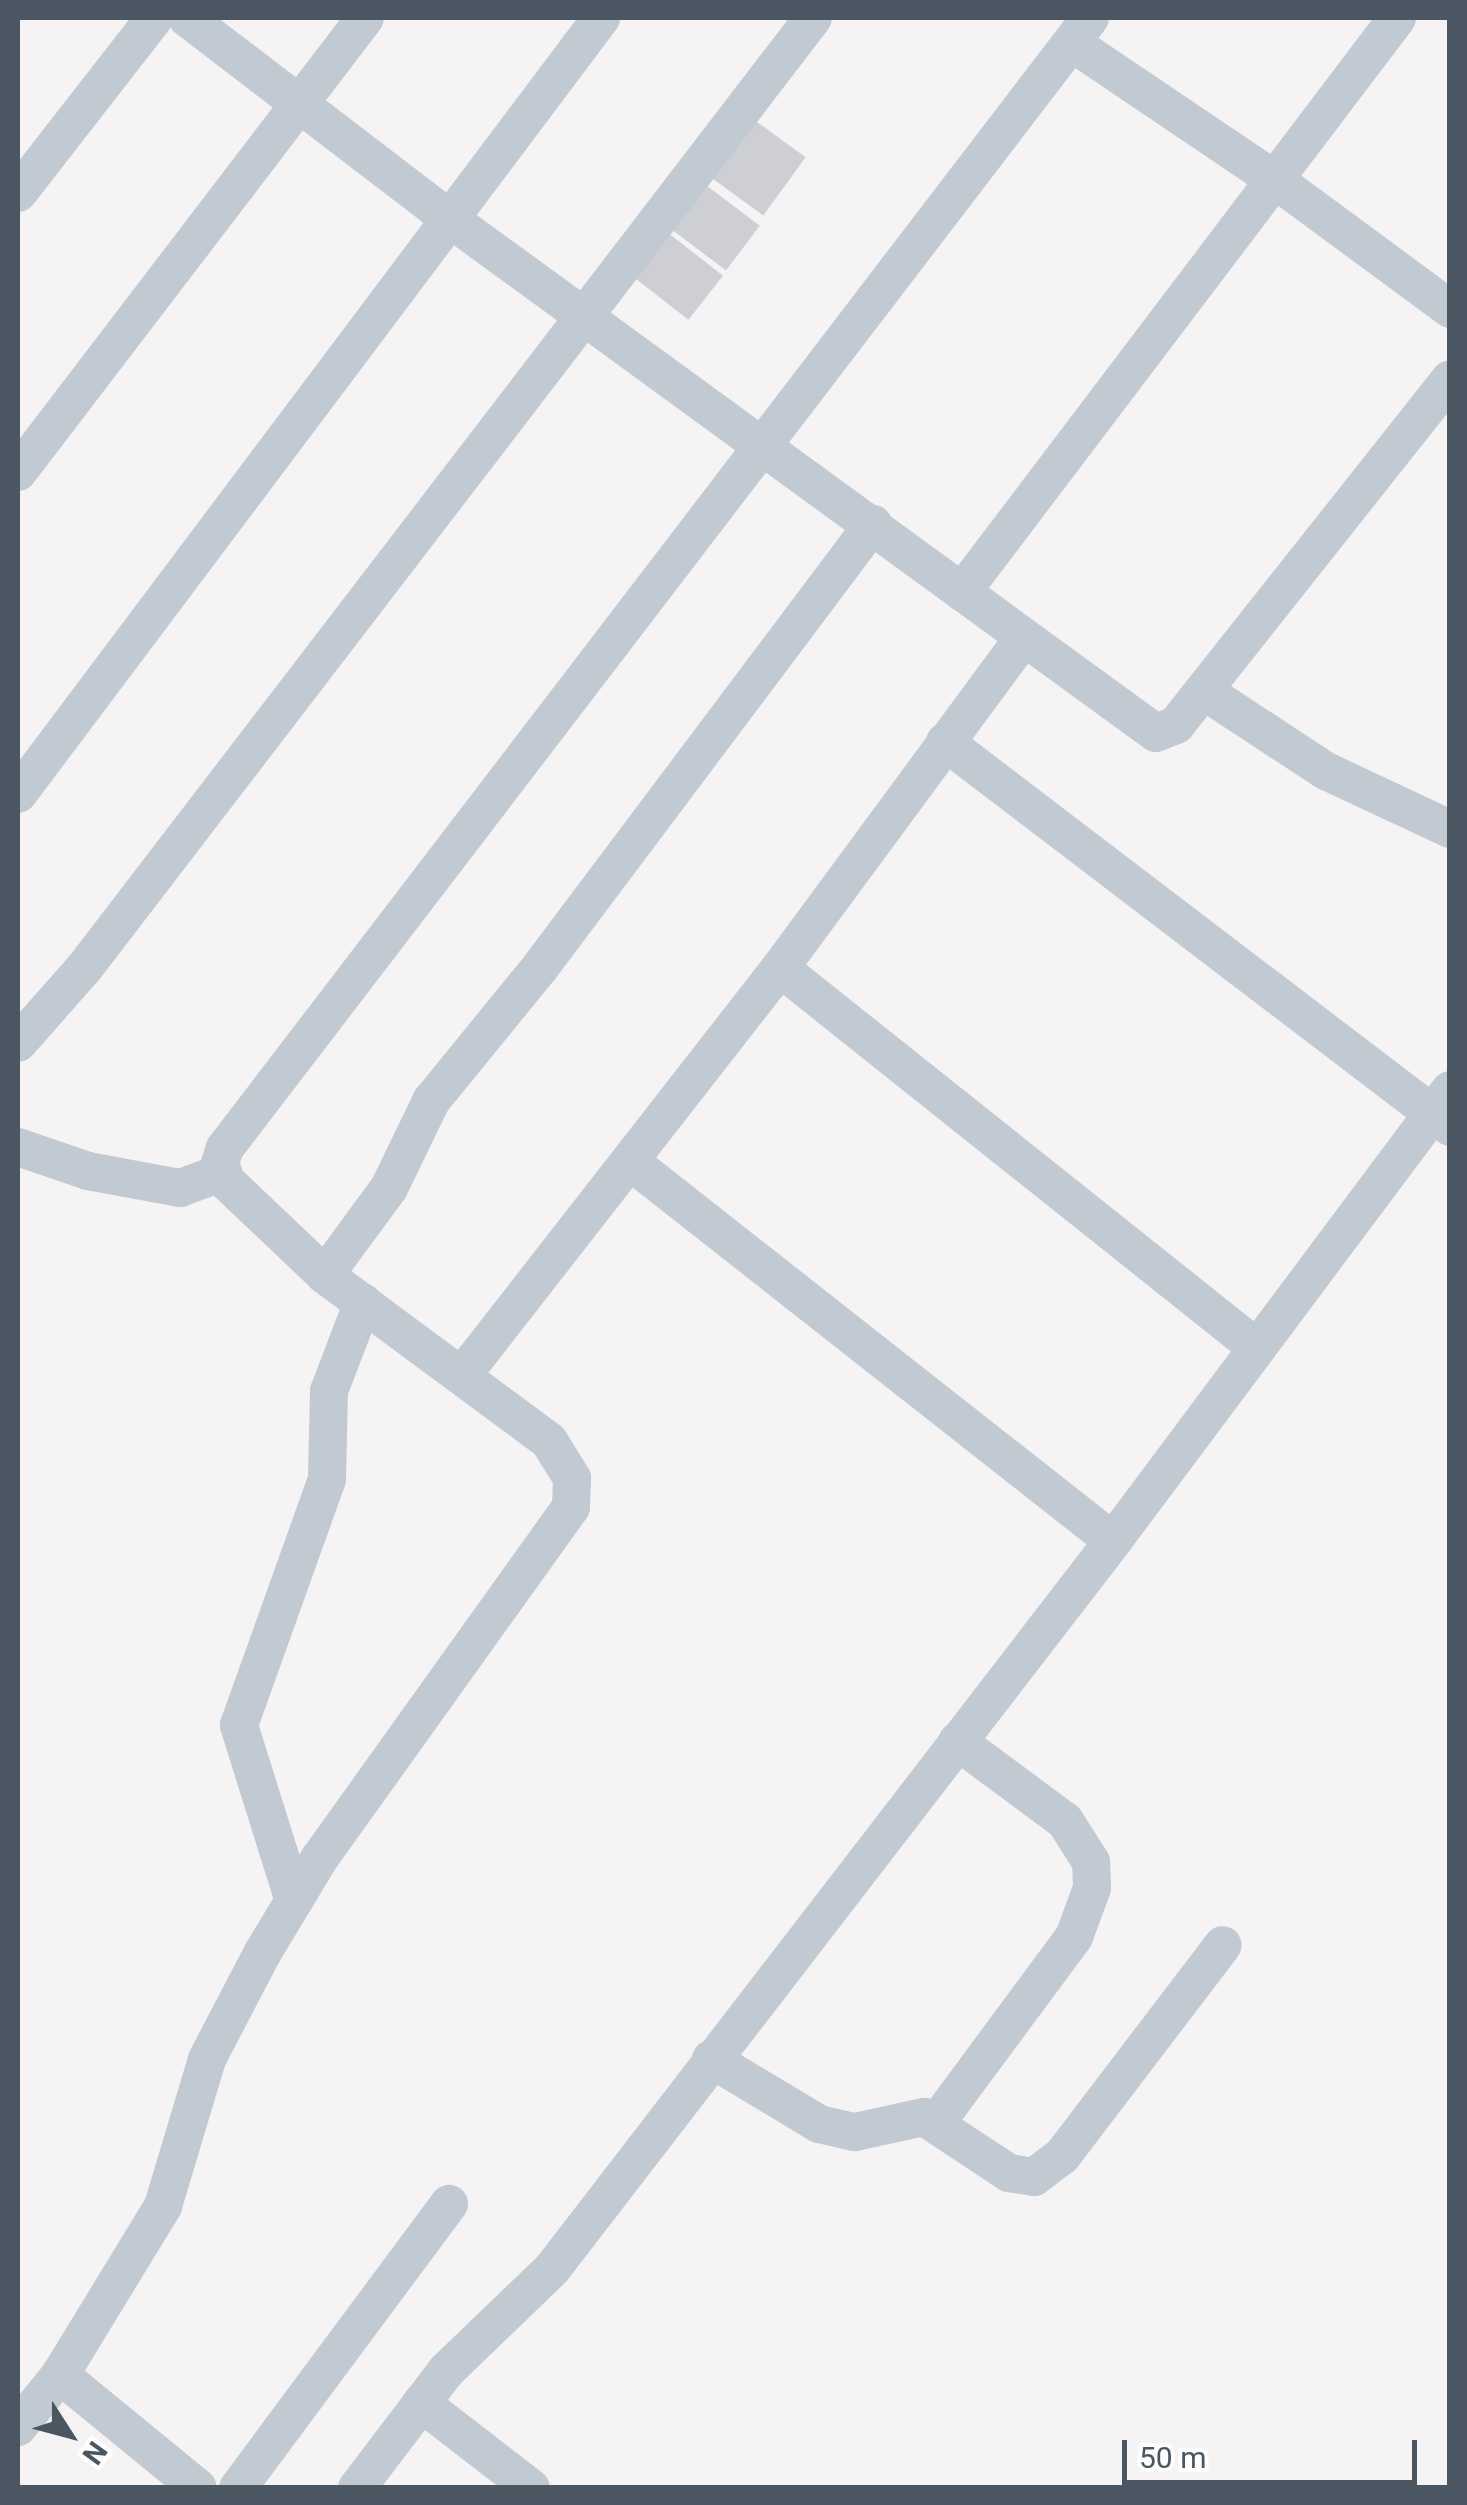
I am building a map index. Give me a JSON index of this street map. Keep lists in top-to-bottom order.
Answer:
{
  "scale_bar": "50 m",
  "north": "bottom right"
}
